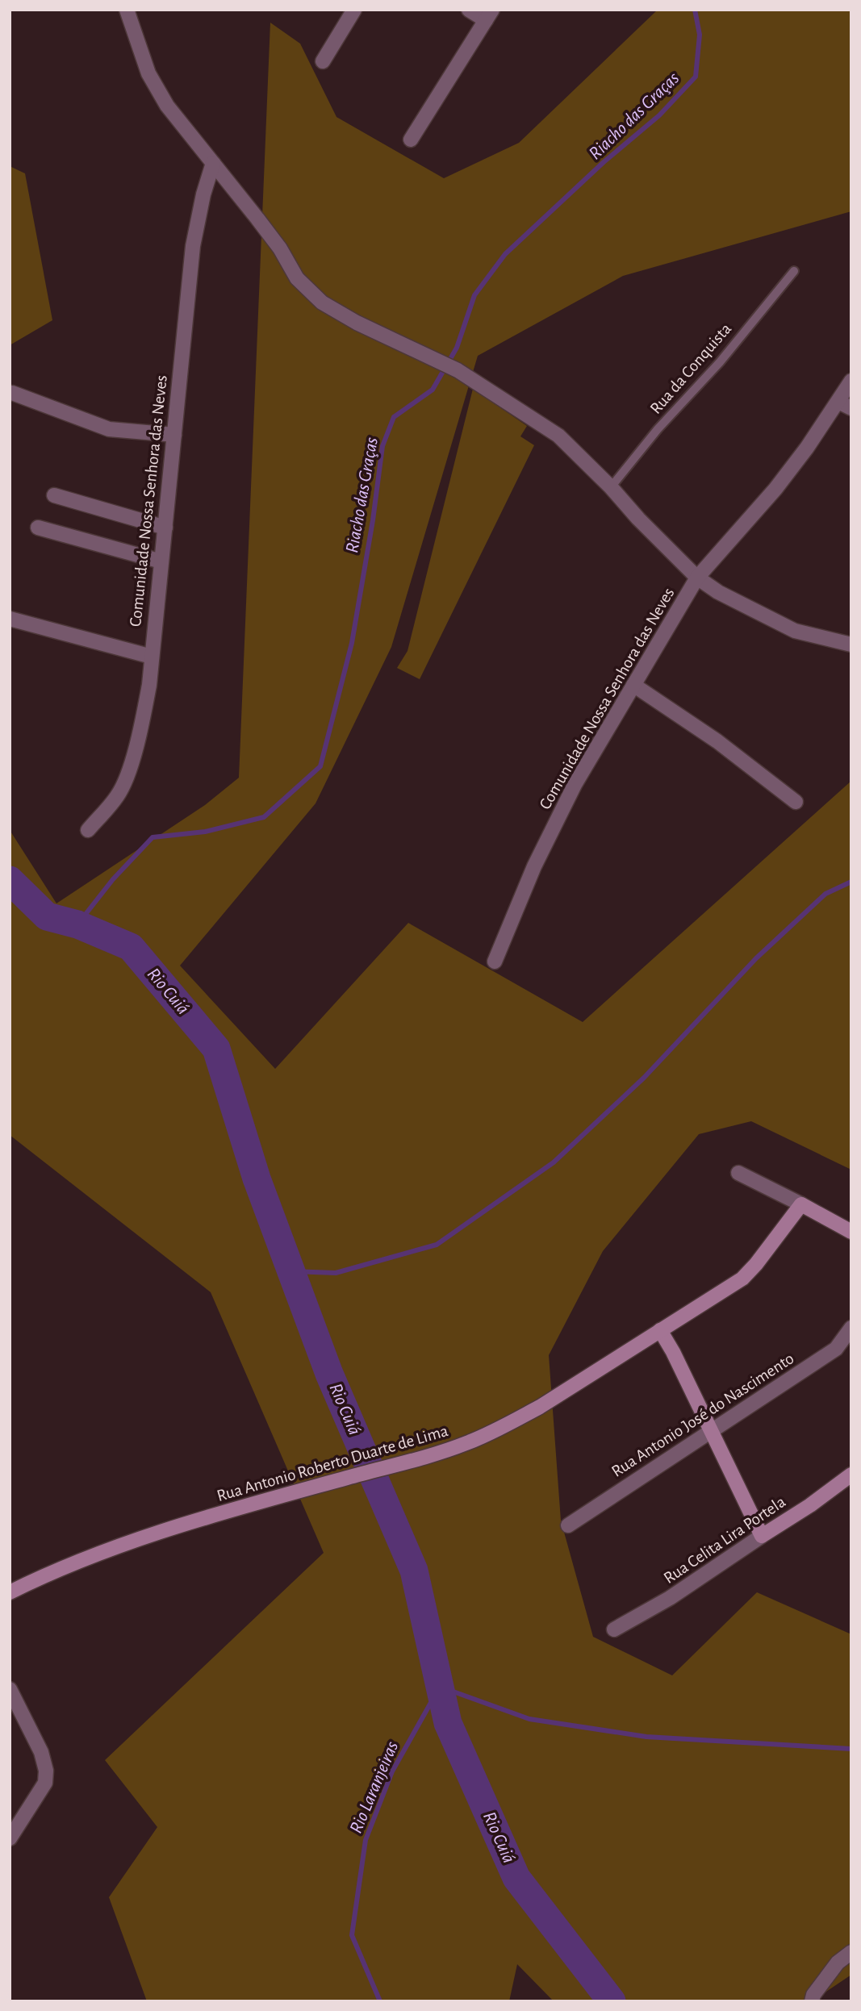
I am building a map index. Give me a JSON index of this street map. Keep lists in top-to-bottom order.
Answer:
{
  "streets": {
    "main road": ["Rua Antonio Roberto Duarte de Lima", "Rua Celita Lira Portela"],
    "street": ["Comunidade Nossa Senhora das Neves", "Rua Antonio José do Nascimento"],
    "lane": ["Rua da Conquista"]
  },
  "crossings": [
    ["Rua da Conquista", "Comunidade Nossa Senhora das Neves"]
  ],
  "water": ["Riacho das Graças", "Rio Cuiá", "Rio Laranjeiras"]
}
